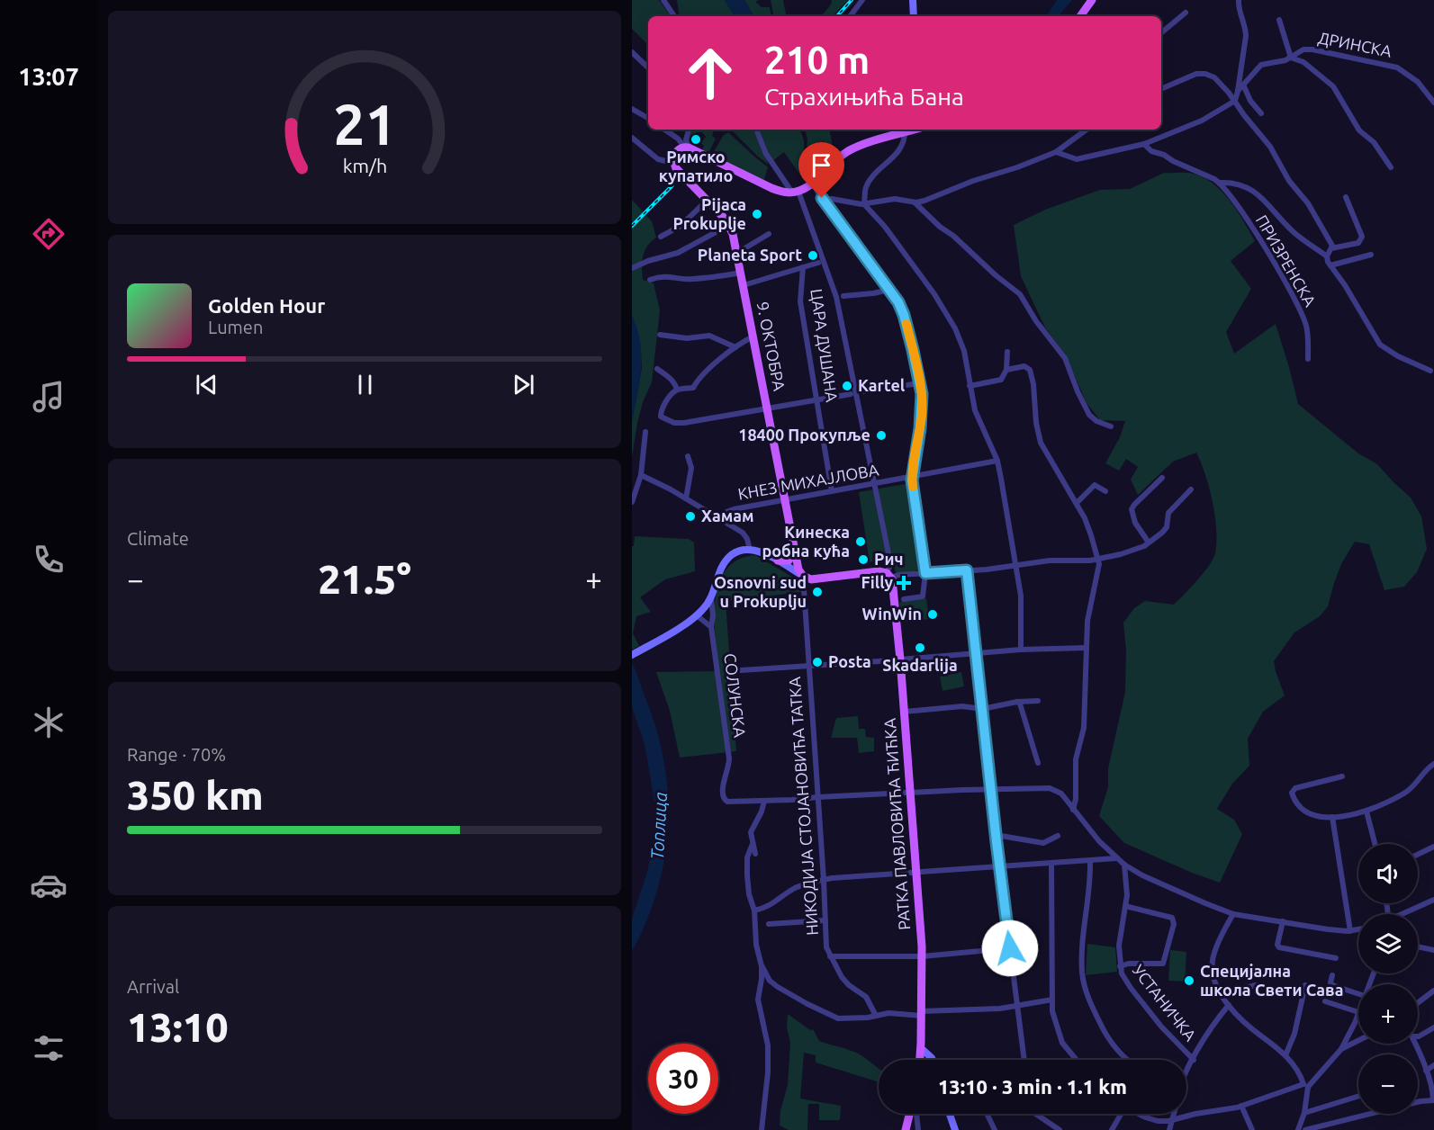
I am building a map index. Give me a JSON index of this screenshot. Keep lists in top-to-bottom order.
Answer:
{
  "streets": {
    "main road": ["9. ОКТОБРА", "РАТКА ПАВЛОВИЋА ЋИЋКА"],
    "street": [
      "ДРИНСКА",
      "ПРИЗРЕНСКА",
      "ЦАРА ДУШАНА",
      "КНЕЗ МИХАЈЛОВА",
      "СОЛУНСКА",
      "НИКОДИЈА СТОЈАНОВИЋА ТАТКА",
      "УСТАНИЧКА"
    ]
  },
  "crossings": [
    ["ЦАРА ДУШАНА", "КНЕЗ МИХАЈЛОВА"],
    ["9. ОКТОБРА", "КНЕЗ МИХАЈЛОВА"],
    ["9. ОКТОБРА", "НИКОДИЈА СТОЈАНОВИЋА ТАТКА"]
  ],
  "water": ["Топлица"],
  "places": {
    "other": [
      "Римско купатило",
      "Pijaca Prokuplje",
      "Planeta Sport",
      "Kartel",
      "18400 Прокупље",
      "Хамам",
      "Кинеска робна кућа",
      "Рич",
      "Osnovni sud u Prokuplju",
      "WinWin",
      "Skadarlija",
      "Posta",
      "Специјална школа Свети Сава"
    ],
    "health": ["Filly"]
  },
  "page": {
    "tabs": "13:07",
    "turn": ["210 m", "Страхињића Бана"],
    "song": ["Golden Hour", "Lumen"],
    "tile": [
      "Climate",
      ["Range · 70%", "350 km"],
      ["Arrival", "13:10"]
    ],
    "heat": ["−", "21.5°", "+"],
    "map_buttons": ["+", "−"],
    "limit": "30",
    "trip": "13:10 · 3 min · 1.1 km",
    "gauge": ["21", "km/h"]
  }
}
